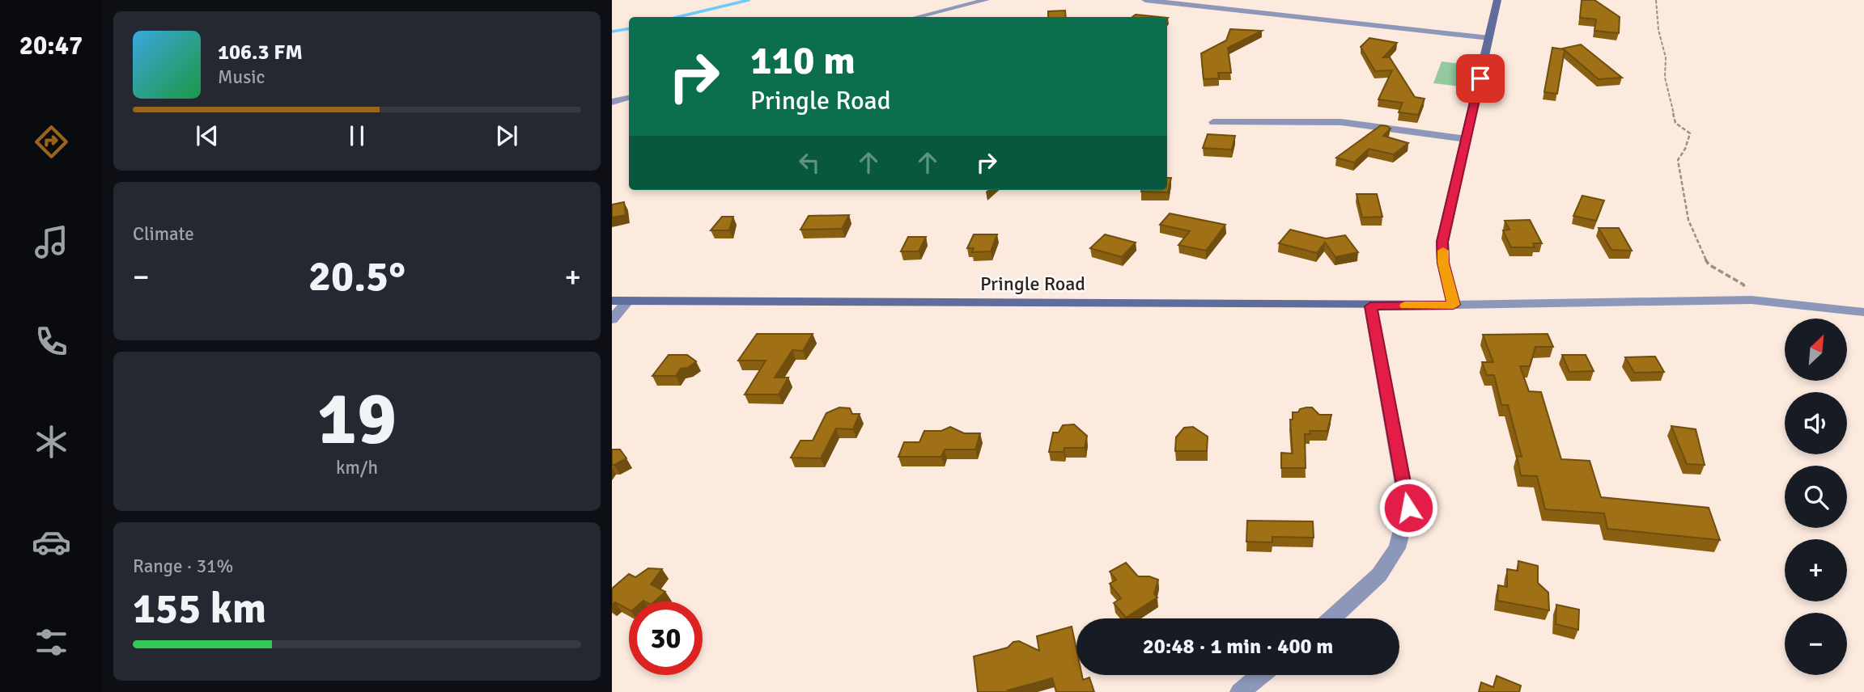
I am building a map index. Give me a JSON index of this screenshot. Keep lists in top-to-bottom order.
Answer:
{
  "streets": {
    "street": ["Pringle Road"]
  },
  "north": "top right",
  "page": {
    "tabs": "20:47",
    "turn": ["110 m", "Pringle Road"],
    "song": ["106.3 FM", "Music"],
    "tile": [
      "Climate",
      ["19", "km/h"],
      ["Range · 31%", "155 km"]
    ],
    "heat": ["−", "20.5°", "+"],
    "map_buttons": ["+", "−"],
    "limit": "30",
    "trip": "20:48 · 1 min · 400 m"
  }
}
